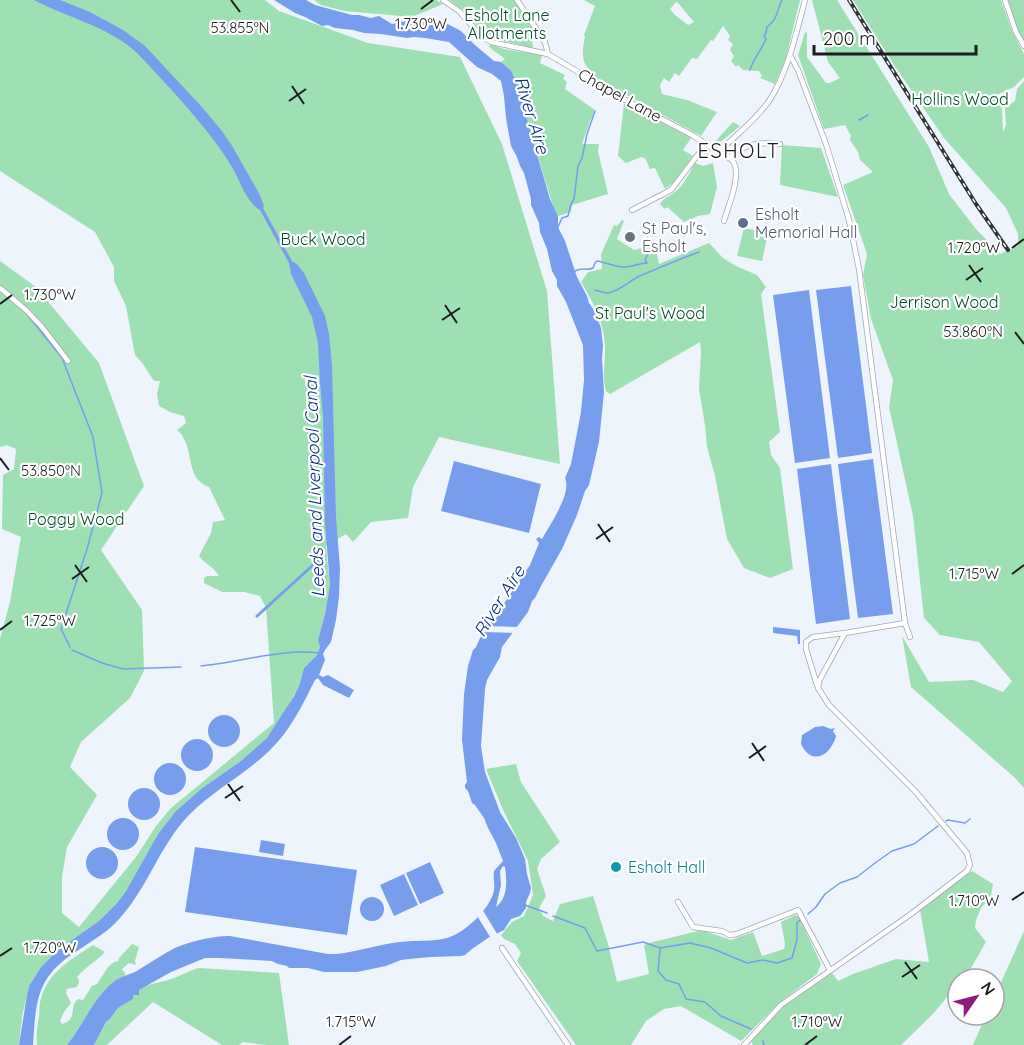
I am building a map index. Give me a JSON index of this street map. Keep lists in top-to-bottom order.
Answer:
{
  "streets": {
    "street": ["Chapel Lane"]
  },
  "districts": ["ESHOLT"],
  "water": ["River Aire", "Leeds and Liverpool Canal"],
  "parks": [
    "Esholt Lane Allotments",
    "Hollins Wood",
    "Buck Wood",
    "Jerrison Wood",
    "St Paul's Wood",
    "Poggy Wood"
  ],
  "places": ["Esholt Memorial Hall", "St Paul's, Esholt", "Esholt Hall"],
  "scale_bar": "200 m",
  "north": "top right",
  "coordinates": [
    "1.730°W",
    "53.855°N",
    "1.720°W",
    "53.860°N",
    "53.850°N",
    "1.715°W",
    "1.725°W",
    "1.710°W"
  ]
}
